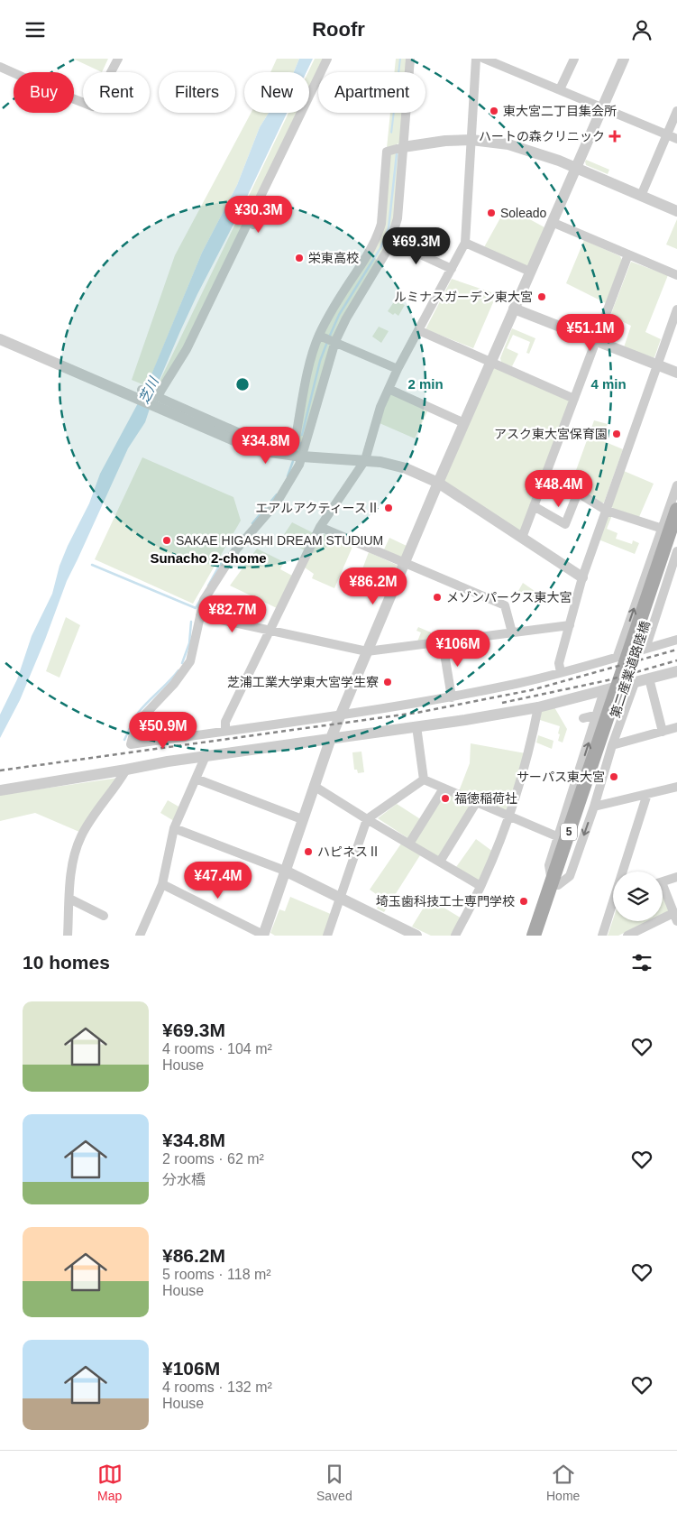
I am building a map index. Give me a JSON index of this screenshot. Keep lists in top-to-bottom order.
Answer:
{
  "streets": {
    "main road": ["第二産業道路陸橋", "5"]
  },
  "crossings": [
    ["第二産業道路陸橋", "5"]
  ],
  "districts": ["Sunacho 2-chome"],
  "water": ["芝川"],
  "places": {
    "other": [
      "東大宮二丁目集会所",
      "Soleado",
      "栄東高校",
      "ルミナスガーデン東大宮",
      "アスク東大宮保育園",
      "エアルアクティースⅡ",
      "SAKAE HIGASHI DREAM STUDIUM",
      "メゾンパークス東大宮",
      "芝浦工業大学東大宮学生寮",
      "サーパス東大宮",
      "福徳稲荷社",
      "ハピネスⅡ",
      "埼玉歯科技工士専門学校"
    ],
    "health": ["ハートの森クリニック"]
  },
  "page": {
    "header": "Roofr",
    "chip": [
      "Buy",
      "Rent",
      "Filters",
      "New",
      "Apartment"
    ],
    "price": [
      "¥30.3M",
      "¥69.3M",
      "¥51.1M",
      "¥34.8M",
      "¥48.4M",
      "¥86.2M",
      "¥82.7M",
      "¥106M",
      "¥50.9M",
      "¥47.4M"
    ],
    "heading": "10 homes",
    "list": [
      {
        "name": "¥69.3M",
        "note": "4 rooms · 104 m² · House"
      },
      {
        "name": "¥34.8M",
        "note": "2 rooms · 62 m² · 分水橋"
      },
      {
        "name": "¥86.2M",
        "note": "5 rooms · 118 m² · House"
      },
      {
        "name": "¥106M",
        "note": "4 rooms · 132 m² · House"
      }
    ],
    "tabs": ["Map", "Saved", "Home"]
  },
  "rings": ["2 min", "4 min"]
}
